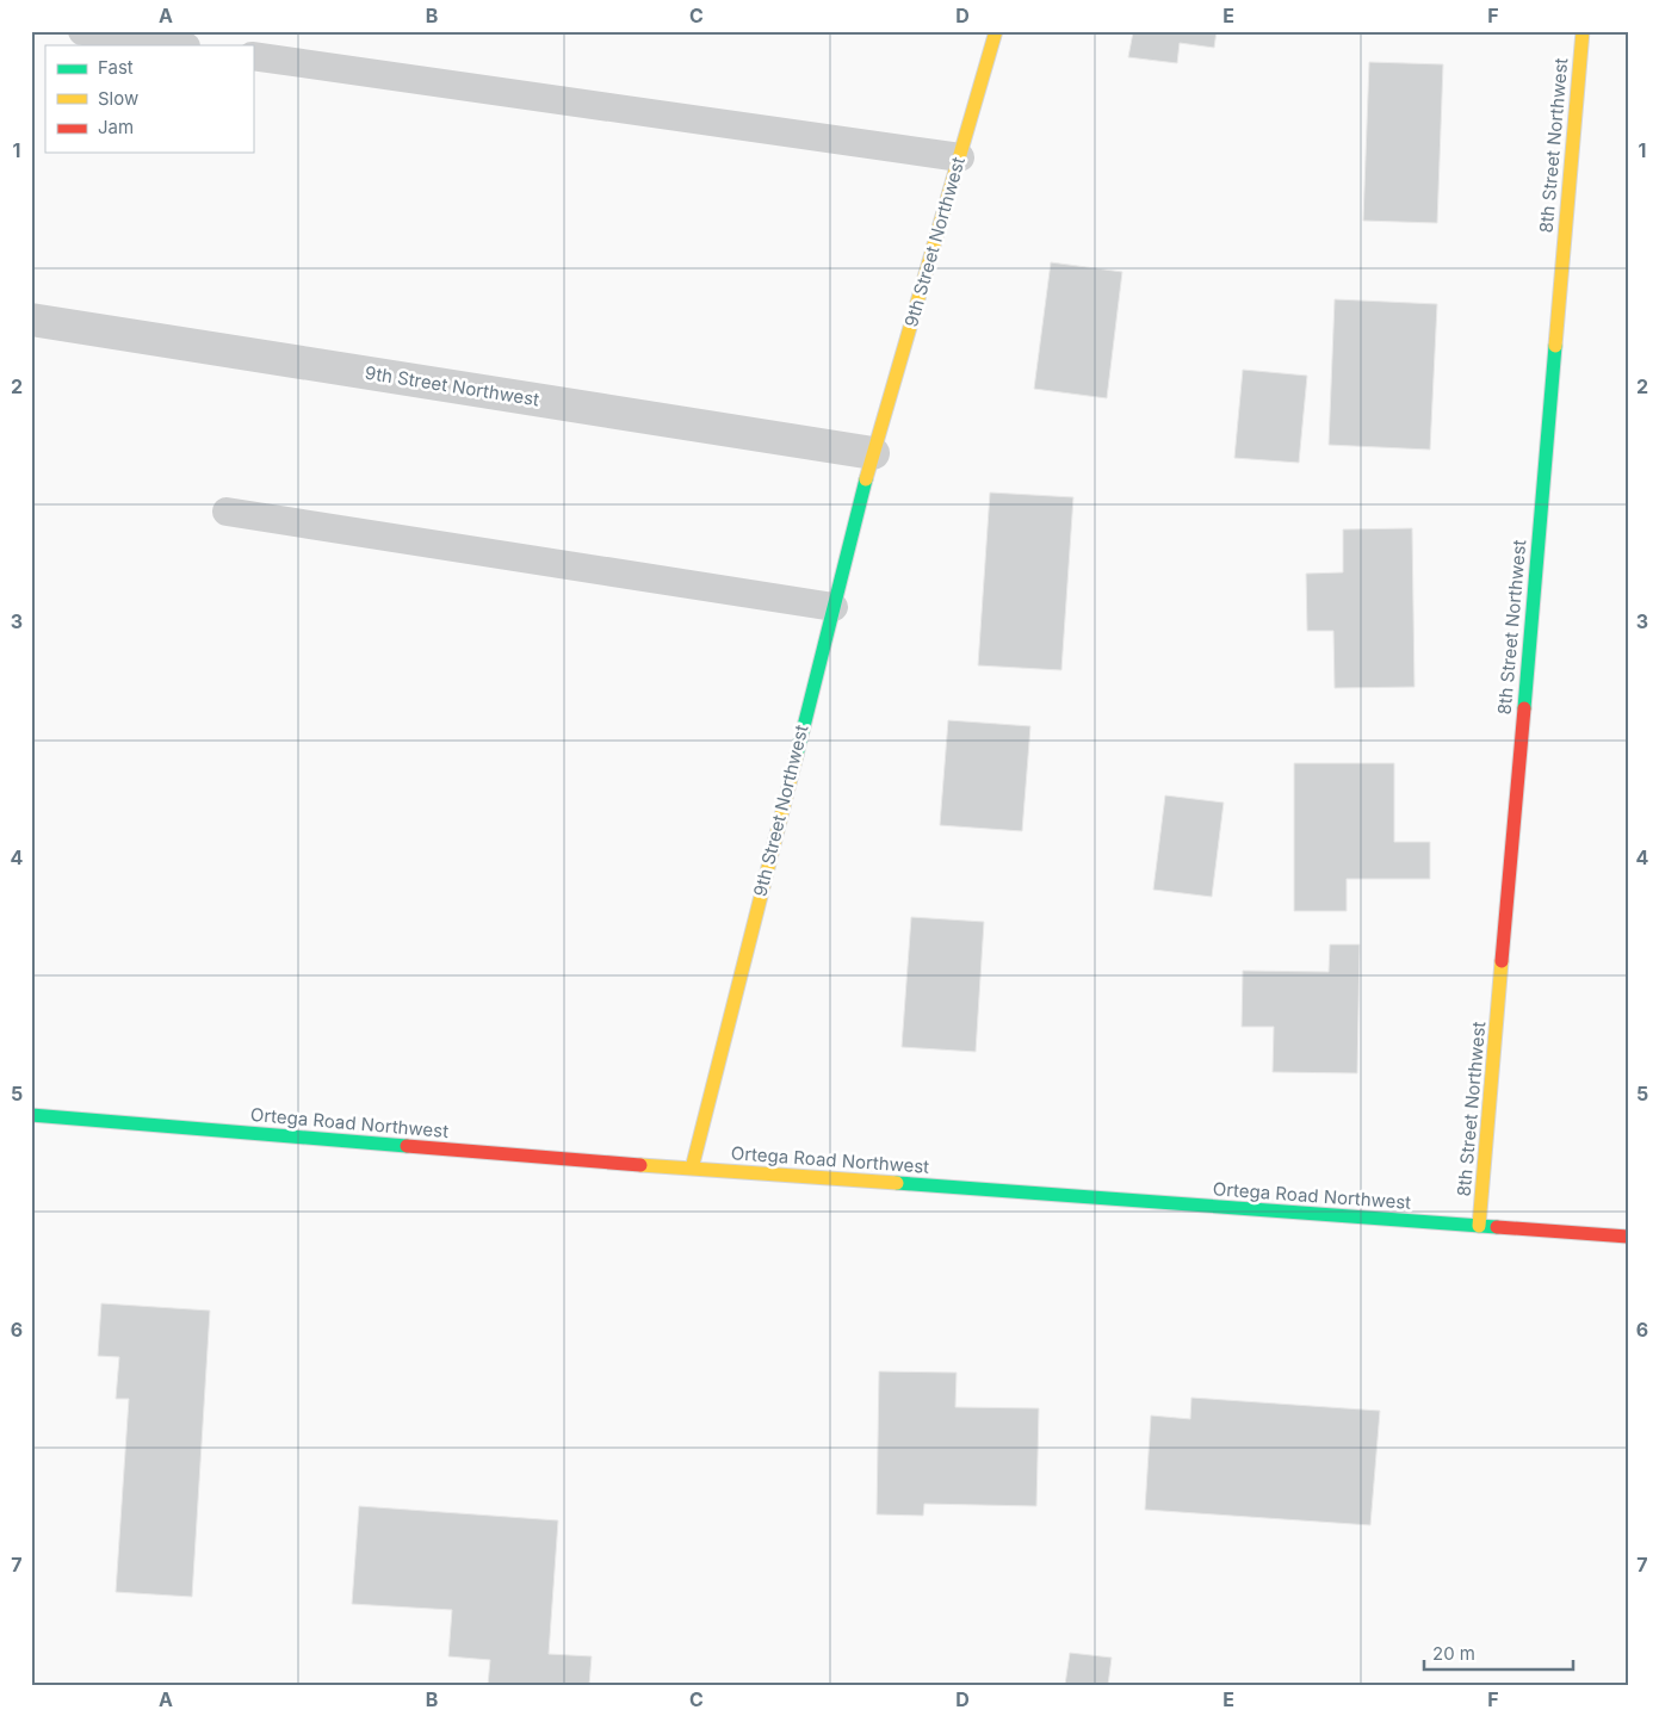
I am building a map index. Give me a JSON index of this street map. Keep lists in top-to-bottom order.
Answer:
{
  "streets": {
    "street": ["8th Street Northwest", "9th Street Northwest", "Ortega Road Northwest"]
  },
  "crossings": [
    ["8th Street Northwest", "Ortega Road Northwest"],
    ["9th Street Northwest", "Ortega Road Northwest"]
  ],
  "legend": ["Fast", "Slow", "Jam"],
  "scale_bar": "20 m",
  "grid": {
    "columns": [
      "A",
      "B",
      "C",
      "D",
      "E",
      "F"
    ],
    "rows": [
      "1",
      "2",
      "3",
      "4",
      "5",
      "6",
      "7"
    ]
  }
}
